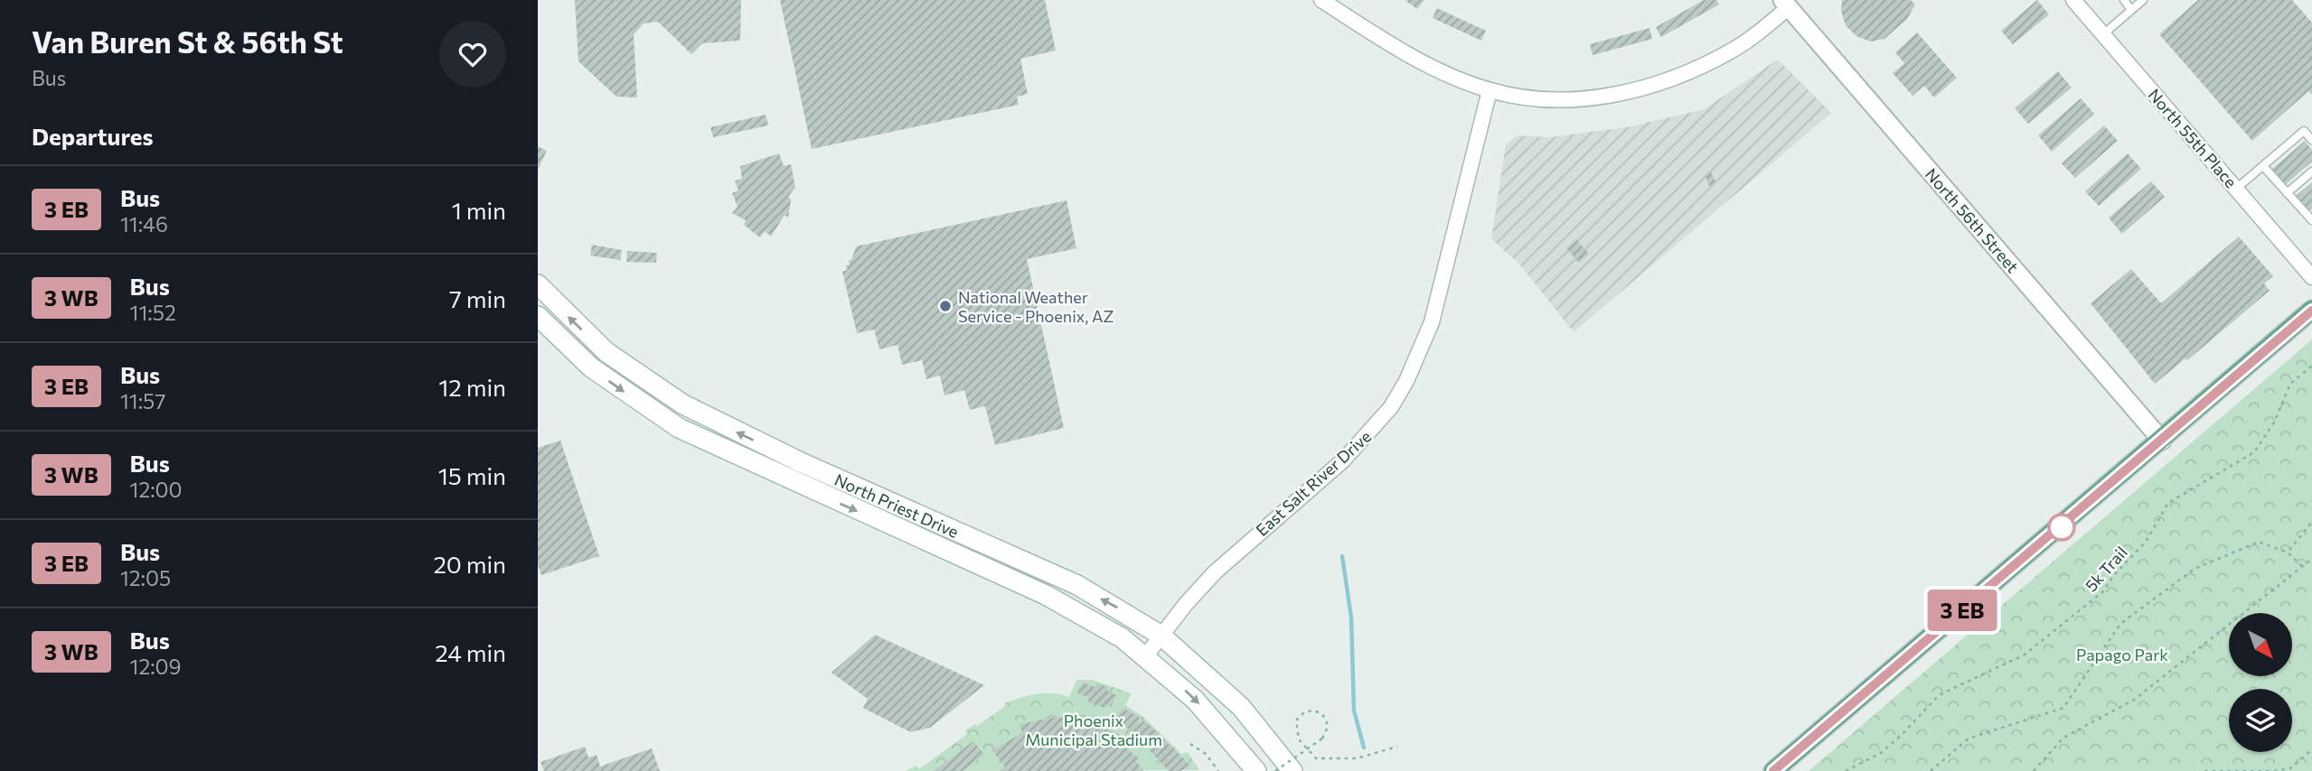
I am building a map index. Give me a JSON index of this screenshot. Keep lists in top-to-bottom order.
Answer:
{
  "streets": {
    "main road": ["North Priest Drive"],
    "street": ["North 55th Place", "North 56th Street", "East Salt River Drive"],
    "path": ["5k Trail"]
  },
  "crossings": [
    ["East Salt River Drive", "North Priest Drive"]
  ],
  "parks": ["Papago Park", "Phoenix Municipal Stadium"],
  "places": ["National Weather Service - Phoenix, AZ"],
  "north": "bottom right",
  "page": {
    "heading": [
      ["Van Buren St & 56th St", "Bus"],
      "Departures"
    ],
    "on_map": "3 EB",
    "list": [
      {
        "mark": "3 EB",
        "name": "Bus",
        "note": "11:46",
        "value": "1 min"
      },
      {
        "mark": "3 WB",
        "name": "Bus",
        "note": "11:52",
        "value": "7 min"
      },
      {
        "mark": "3 EB",
        "name": "Bus",
        "note": "11:57",
        "value": "12 min"
      },
      {
        "mark": "3 WB",
        "name": "Bus",
        "note": "12:00",
        "value": "15 min"
      },
      {
        "mark": "3 EB",
        "name": "Bus",
        "note": "12:05",
        "value": "20 min"
      },
      {
        "mark": "3 WB",
        "name": "Bus",
        "note": "12:09",
        "value": "24 min"
      }
    ]
  }
}
